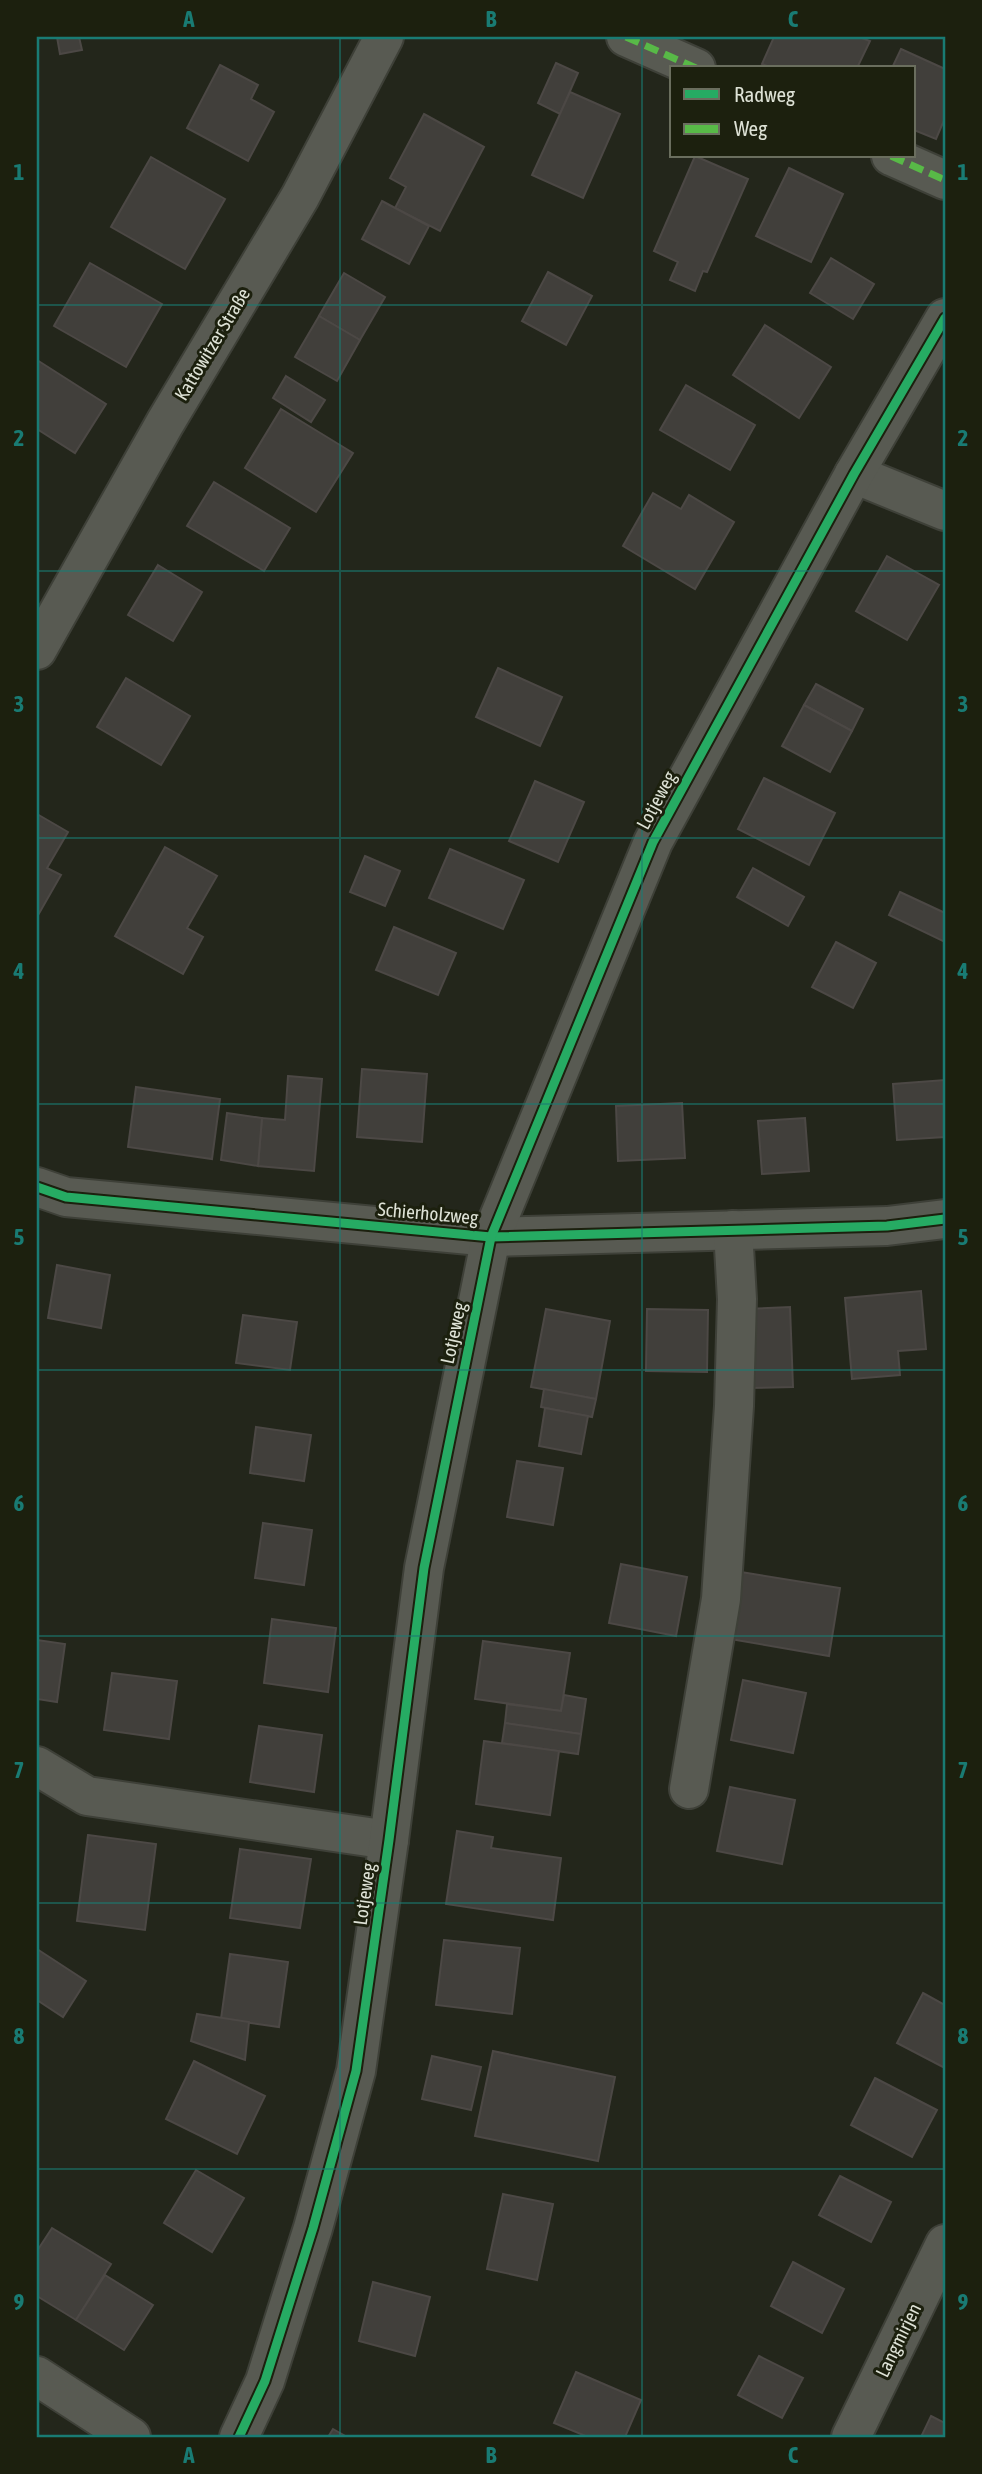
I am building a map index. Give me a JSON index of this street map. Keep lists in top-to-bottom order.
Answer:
{
  "streets": {
    "street": [
      "Kattowitzer Straße",
      "Lotjeweg",
      "Schierholzweg",
      "Langmirjen"
    ]
  },
  "crossings": [
    ["Lotjeweg", "Schierholzweg"]
  ],
  "legend": ["Radweg", "Weg"],
  "grid": {
    "columns": ["A", "B", "C"],
    "rows": [
      "1",
      "2",
      "3",
      "4",
      "5",
      "6",
      "7",
      "8",
      "9"
    ]
  }
}
